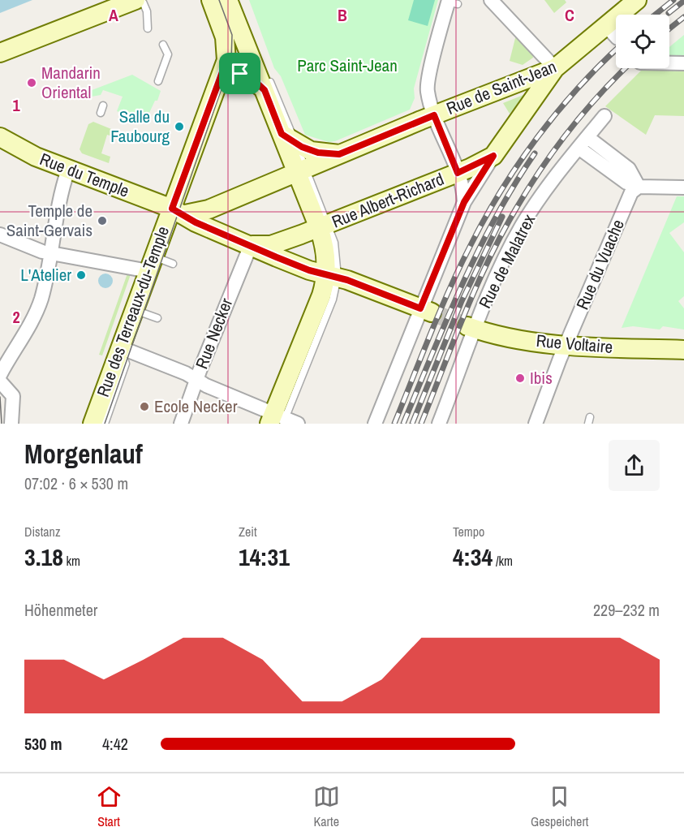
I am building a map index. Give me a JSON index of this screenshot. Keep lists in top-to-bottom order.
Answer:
{
  "streets": {
    "main road": [
      "Rue de Saint-Jean",
      "Rue du Temple",
      "Rue Albert-Richard",
      "Rue des Terreaux-du-Temple",
      "Rue Voltaire"
    ],
    "street": ["Rue de Malatrex", "Rue du Vuache", "Rue Necker"]
  },
  "crossings": [
    ["Rue de Saint-Jean", "Rue du Temple"],
    ["Rue de Saint-Jean", "Rue des Terreaux-du-Temple"],
    ["Rue du Temple", "Rue Albert-Richard"],
    ["Rue du Temple", "Rue des Terreaux-du-Temple"],
    ["Rue du Temple", "Rue Necker"],
    ["Rue Albert-Richard", "Rue Necker"],
    ["Rue de Malatrex", "Rue Voltaire"],
    ["Rue du Vuache", "Rue Voltaire"]
  ],
  "parks": ["Parc Saint-Jean"],
  "places": [
    "Mandarin Oriental",
    "Salle du Faubourg",
    "Temple de Saint-Gervais",
    "L'Atelier",
    "Ibis",
    "Ecole Necker"
  ],
  "page": {
    "heading": ["Morgenlauf", "07:02 · 6 × 530 m"],
    "stats": [
      ["Distanz", "3.18 km"],
      ["Zeit", "14:31"],
      ["Tempo", "4:34 /km"]
    ],
    "chart": ["Höhenmeter", "229–232 m"],
    "list": [
      {
        "name": "530 m",
        "note": "4:42"
      }
    ],
    "tabs": ["Start", "Karte", "Gespeichert"]
  },
  "grid": {
    "columns": ["A", "B", "C"],
    "rows": ["1", "2"]
  }
}
